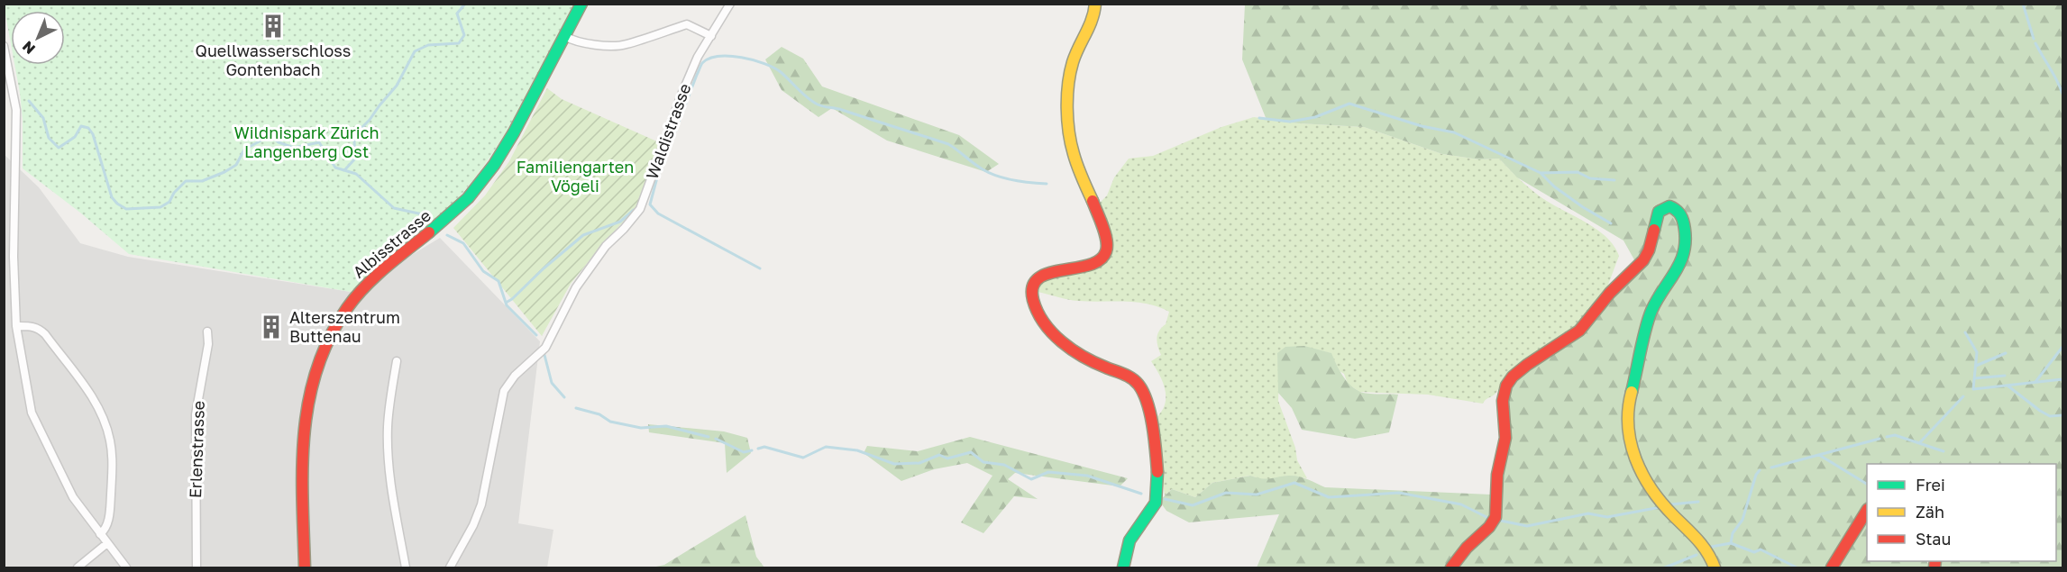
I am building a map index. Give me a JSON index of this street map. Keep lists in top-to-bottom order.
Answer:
{
  "streets": {
    "street": ["Waldistrasse", "Albisstrasse", "Erlenstrasse"]
  },
  "parks": ["Wildnispark Zürich Langenberg Ost", "Familiengarten Vögeli"],
  "places": {
    "building": ["Quellwasserschloss Gontenbach", "Alterszentrum Buttenau"]
  },
  "legend": ["Frei", "Zäh", "Stau"],
  "north": "bottom left"
}
